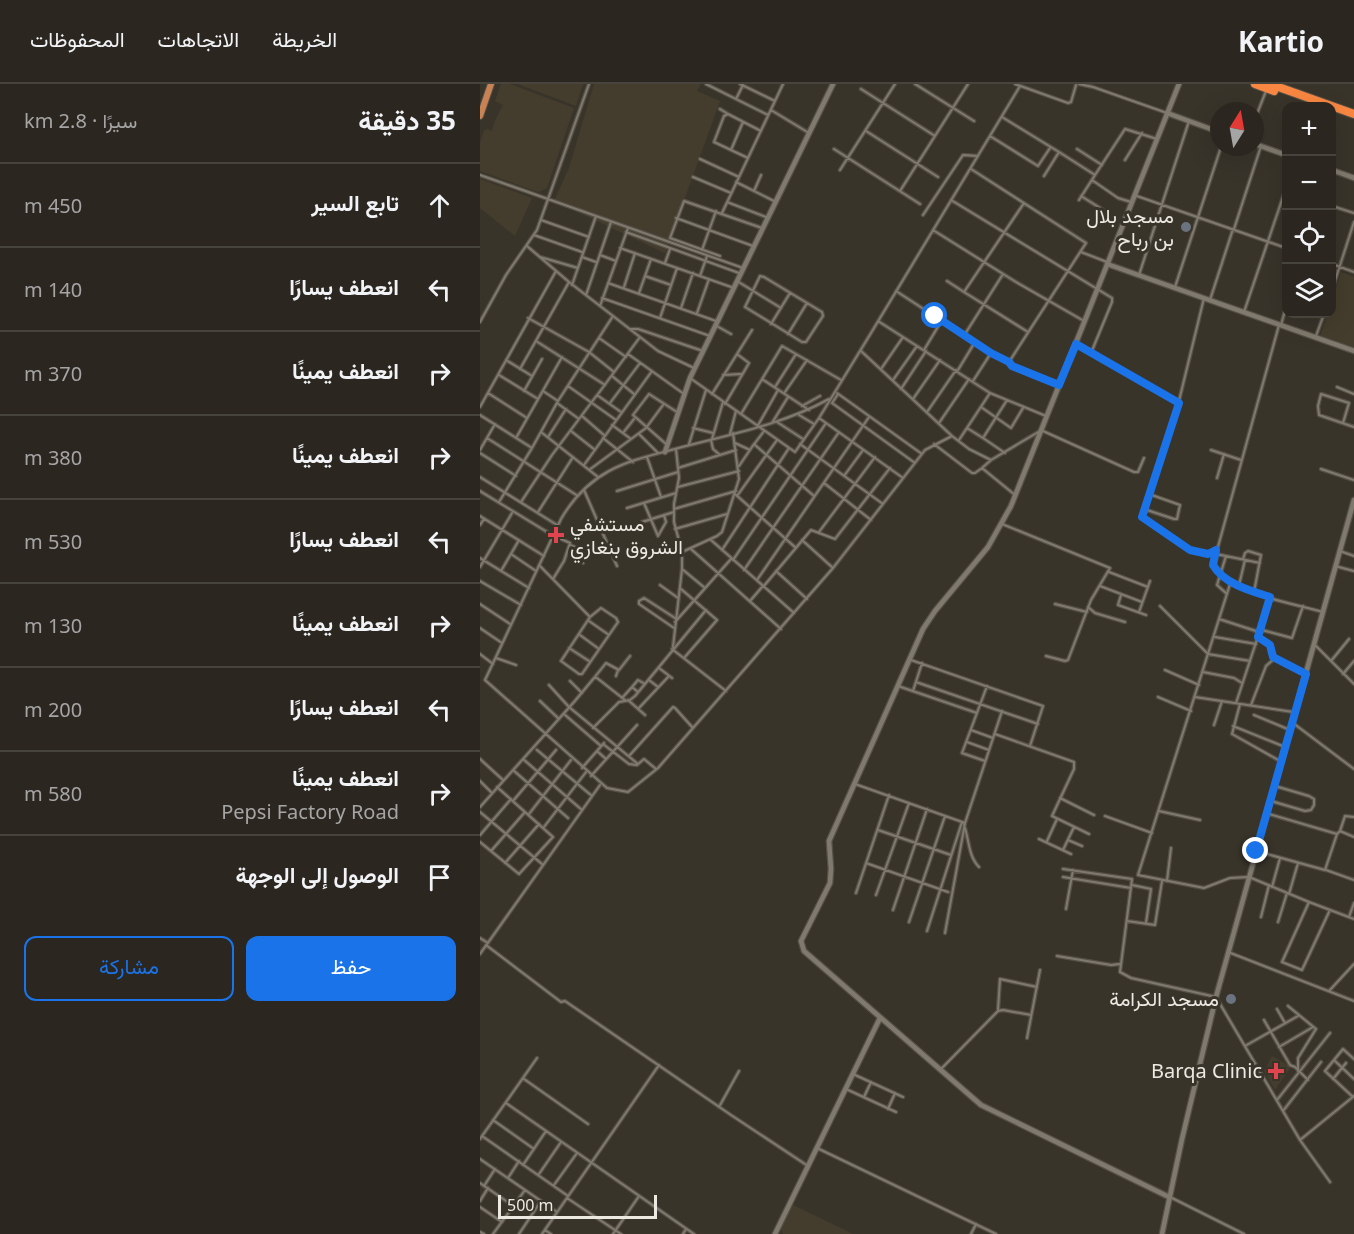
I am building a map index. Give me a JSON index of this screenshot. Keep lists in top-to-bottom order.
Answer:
{
  "places": {
    "other": ["مسجد بلال بن رباح", "مسجد الكرامة"],
    "health": ["مستشفي الشروق بنغازي", "Barqa Clinic"]
  },
  "scale_bar": "500 m",
  "north": "top",
  "page": {
    "header": "Kartio",
    "nav": ["الخريطة", "الاتجاهات", "المحفوظات"],
    "heading": ["35 دقيقة", "سيرًا · 2.8 km"],
    "map_buttons": ["+", "−"],
    "list": [
      ["تابع السير", "450 m"],
      ["انعطف يسارًا", "140 m"],
      ["انعطف يمينًا", "370 m"],
      ["انعطف يمينًا", "380 m"],
      ["انعطف يسارًا", "530 m"],
      ["انعطف يمينًا", "130 m"],
      ["انعطف يسارًا", "200 m"],
      ["انعطف يمينًا", "Pepsi Factory Road", "580 m"],
      "الوصول إلى الوجهة"
    ],
    "buttons": ["حفظ", "مشاركة"],
    "scale": "500 m"
  }
}
